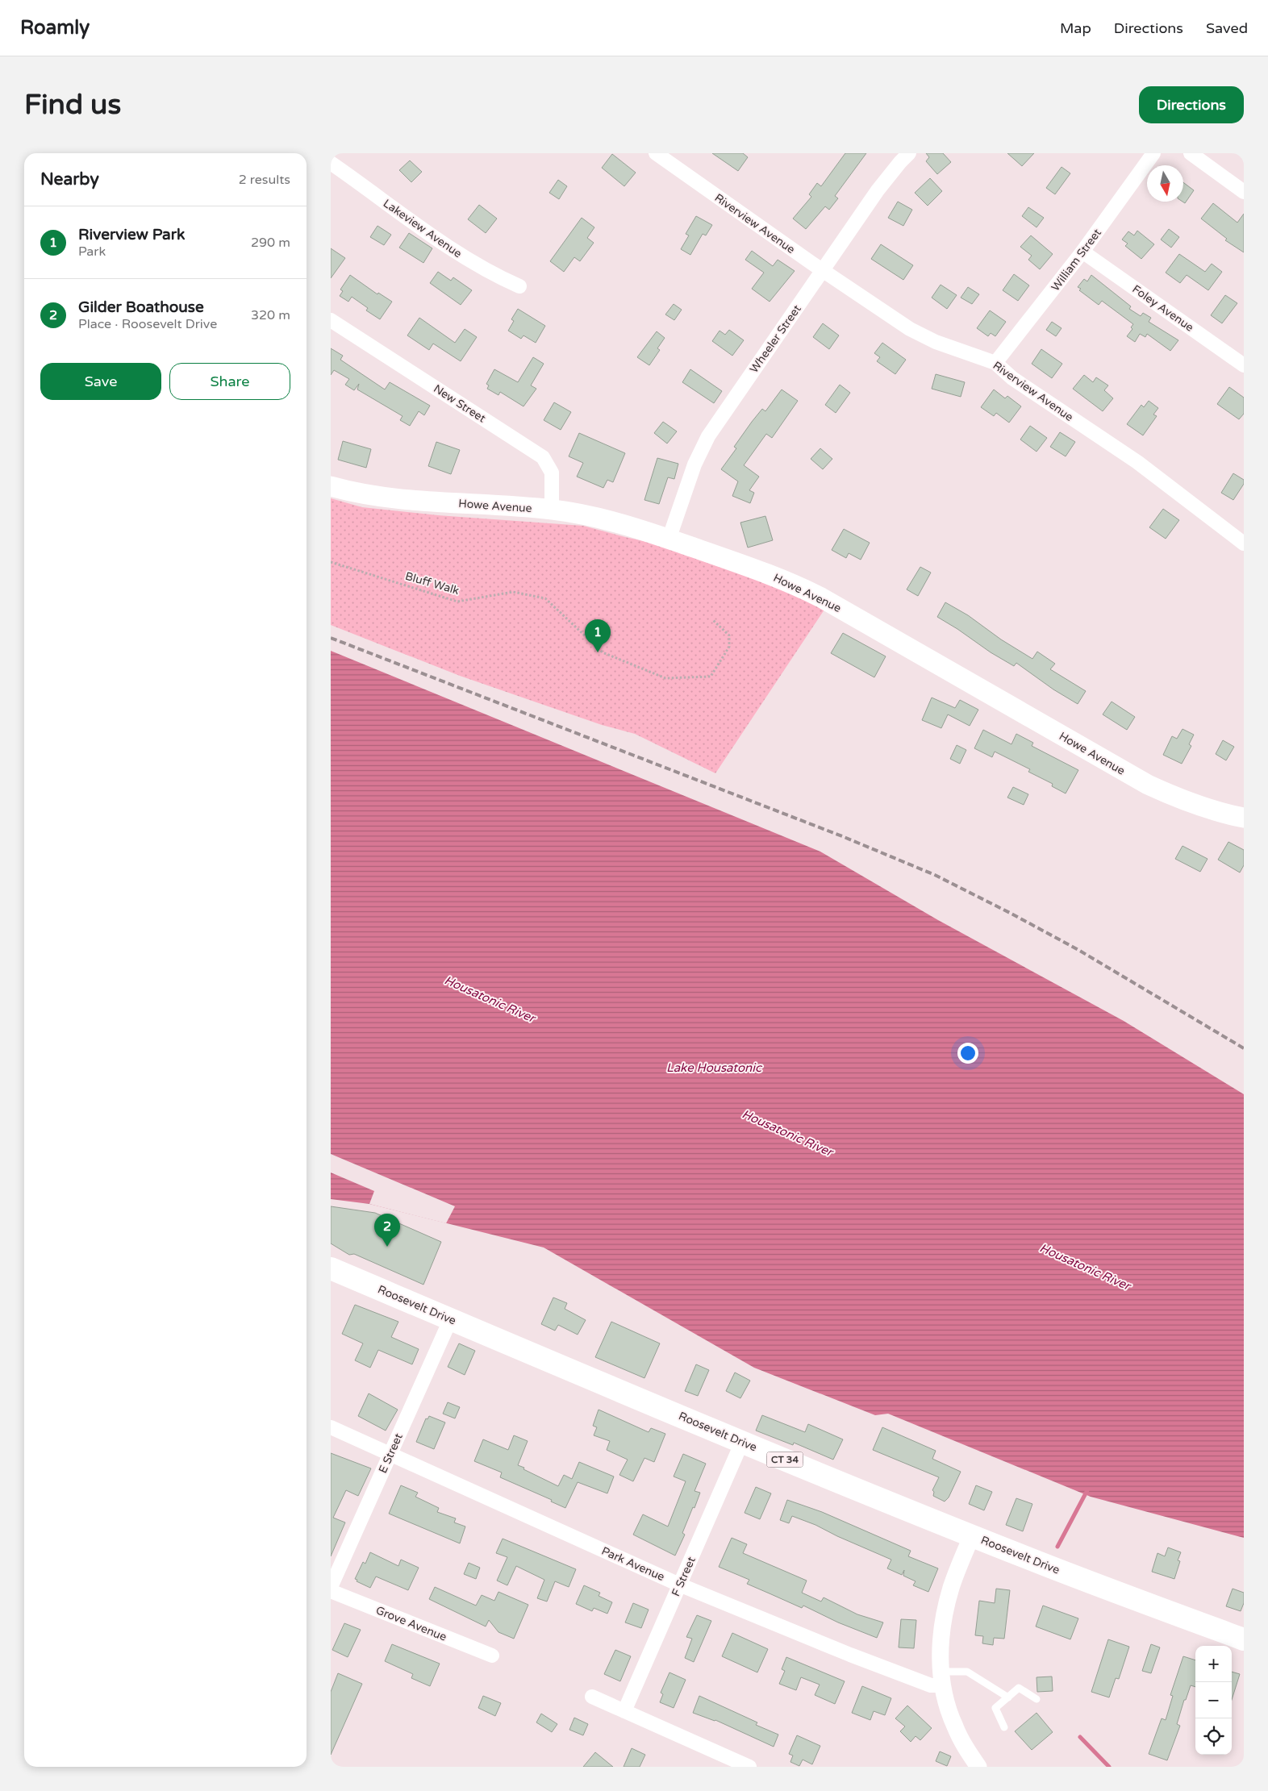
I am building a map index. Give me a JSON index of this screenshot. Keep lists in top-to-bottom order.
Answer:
{
  "streets": {
    "main road": ["Howe Avenue", "Roosevelt Drive", "CT 34"],
    "street": [
      "Riverview Avenue",
      "Lakeview Avenue",
      "William Street",
      "Foley Avenue",
      "Wheeler Street",
      "New Street",
      "E Street",
      "Park Avenue",
      "F Street",
      "Grove Avenue"
    ],
    "path": ["Bluff Walk"]
  },
  "crossings": [
    ["Riverview Avenue", "William Street"],
    ["Riverview Avenue", "Wheeler Street"],
    ["William Street", "Foley Avenue"],
    ["Wheeler Street", "Howe Avenue"],
    ["New Street", "Howe Avenue"],
    ["Roosevelt Drive", "E Street"],
    ["Roosevelt Drive", "F Street"],
    ["E Street", "Park Avenue"],
    ["Park Avenue", "F Street"]
  ],
  "water": ["Housatonic River", "Lake Housatonic"],
  "north": "bottom",
  "page": {
    "header": "Roamly",
    "nav": ["Map", "Directions", "Saved"],
    "buttons": [
      "Directions",
      ["Save", "Share"]
    ],
    "title": "Find us",
    "heading": ["Nearby", "2 results"],
    "list": [
      {
        "mark": "1",
        "name": "Riverview Park",
        "note": "Park",
        "value": "290 m"
      },
      {
        "mark": "2",
        "name": "Gilder Boathouse",
        "note": "Place · Roosevelt Drive",
        "value": "320 m"
      }
    ],
    "pins": ["1", "2"],
    "map_buttons": ["+", "−"]
  }
}
